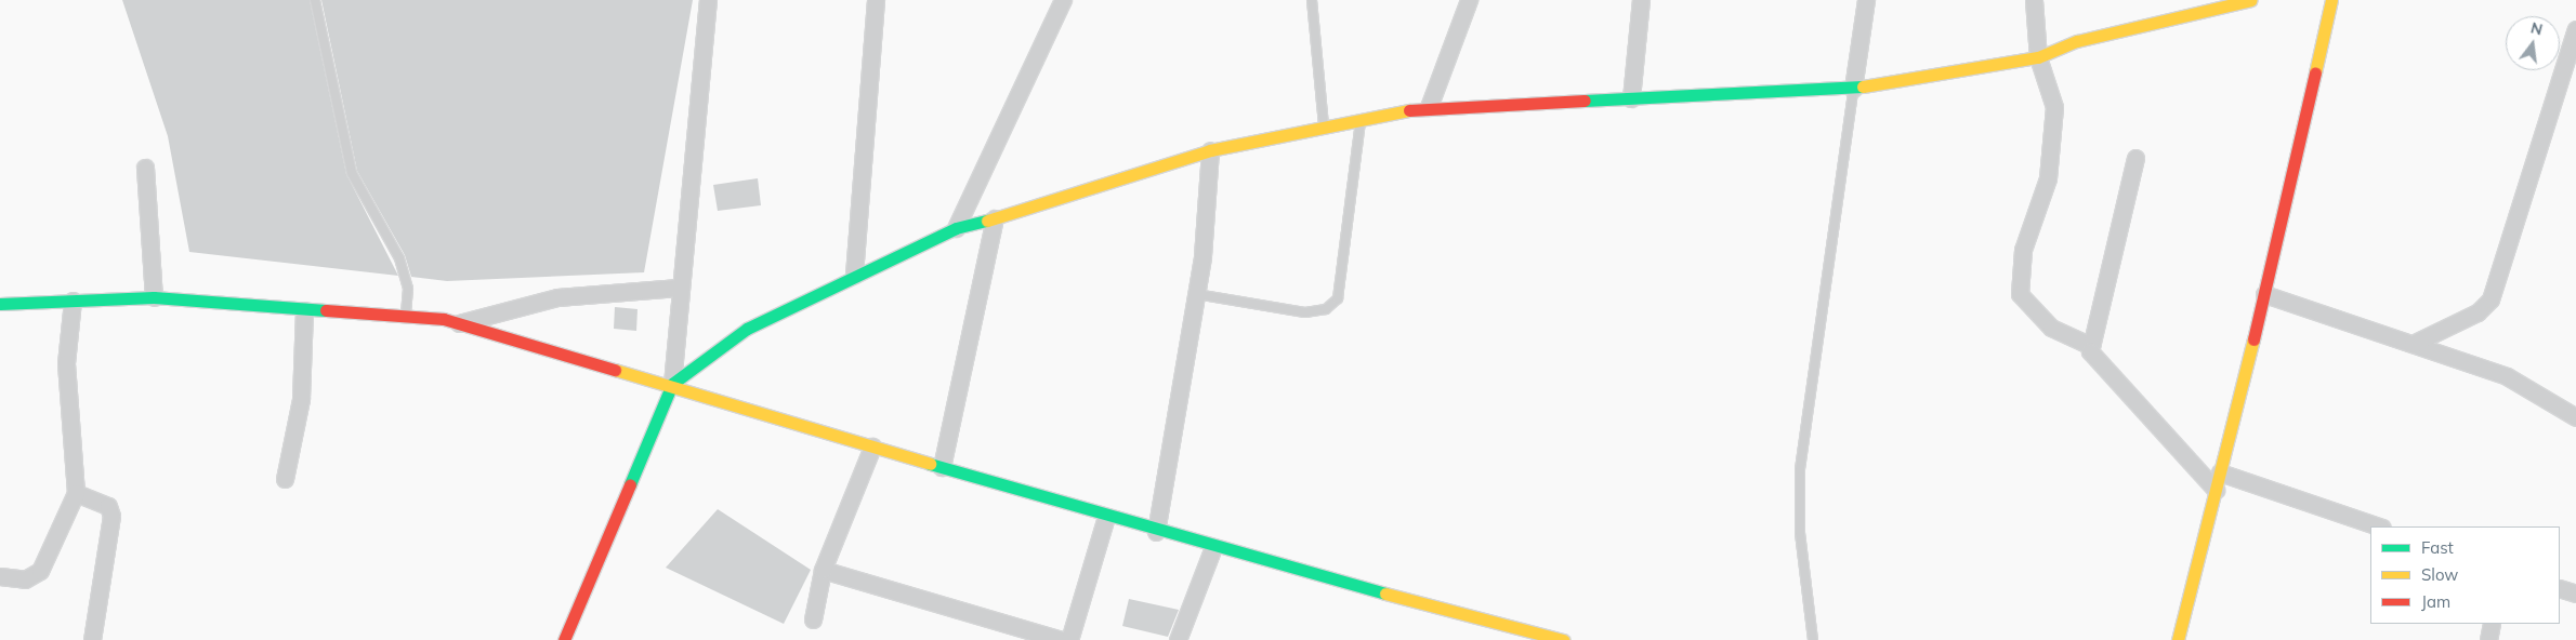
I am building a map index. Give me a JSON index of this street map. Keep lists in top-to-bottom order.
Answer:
{
  "legend": ["Fast", "Slow", "Jam"],
  "north": "top"
}
